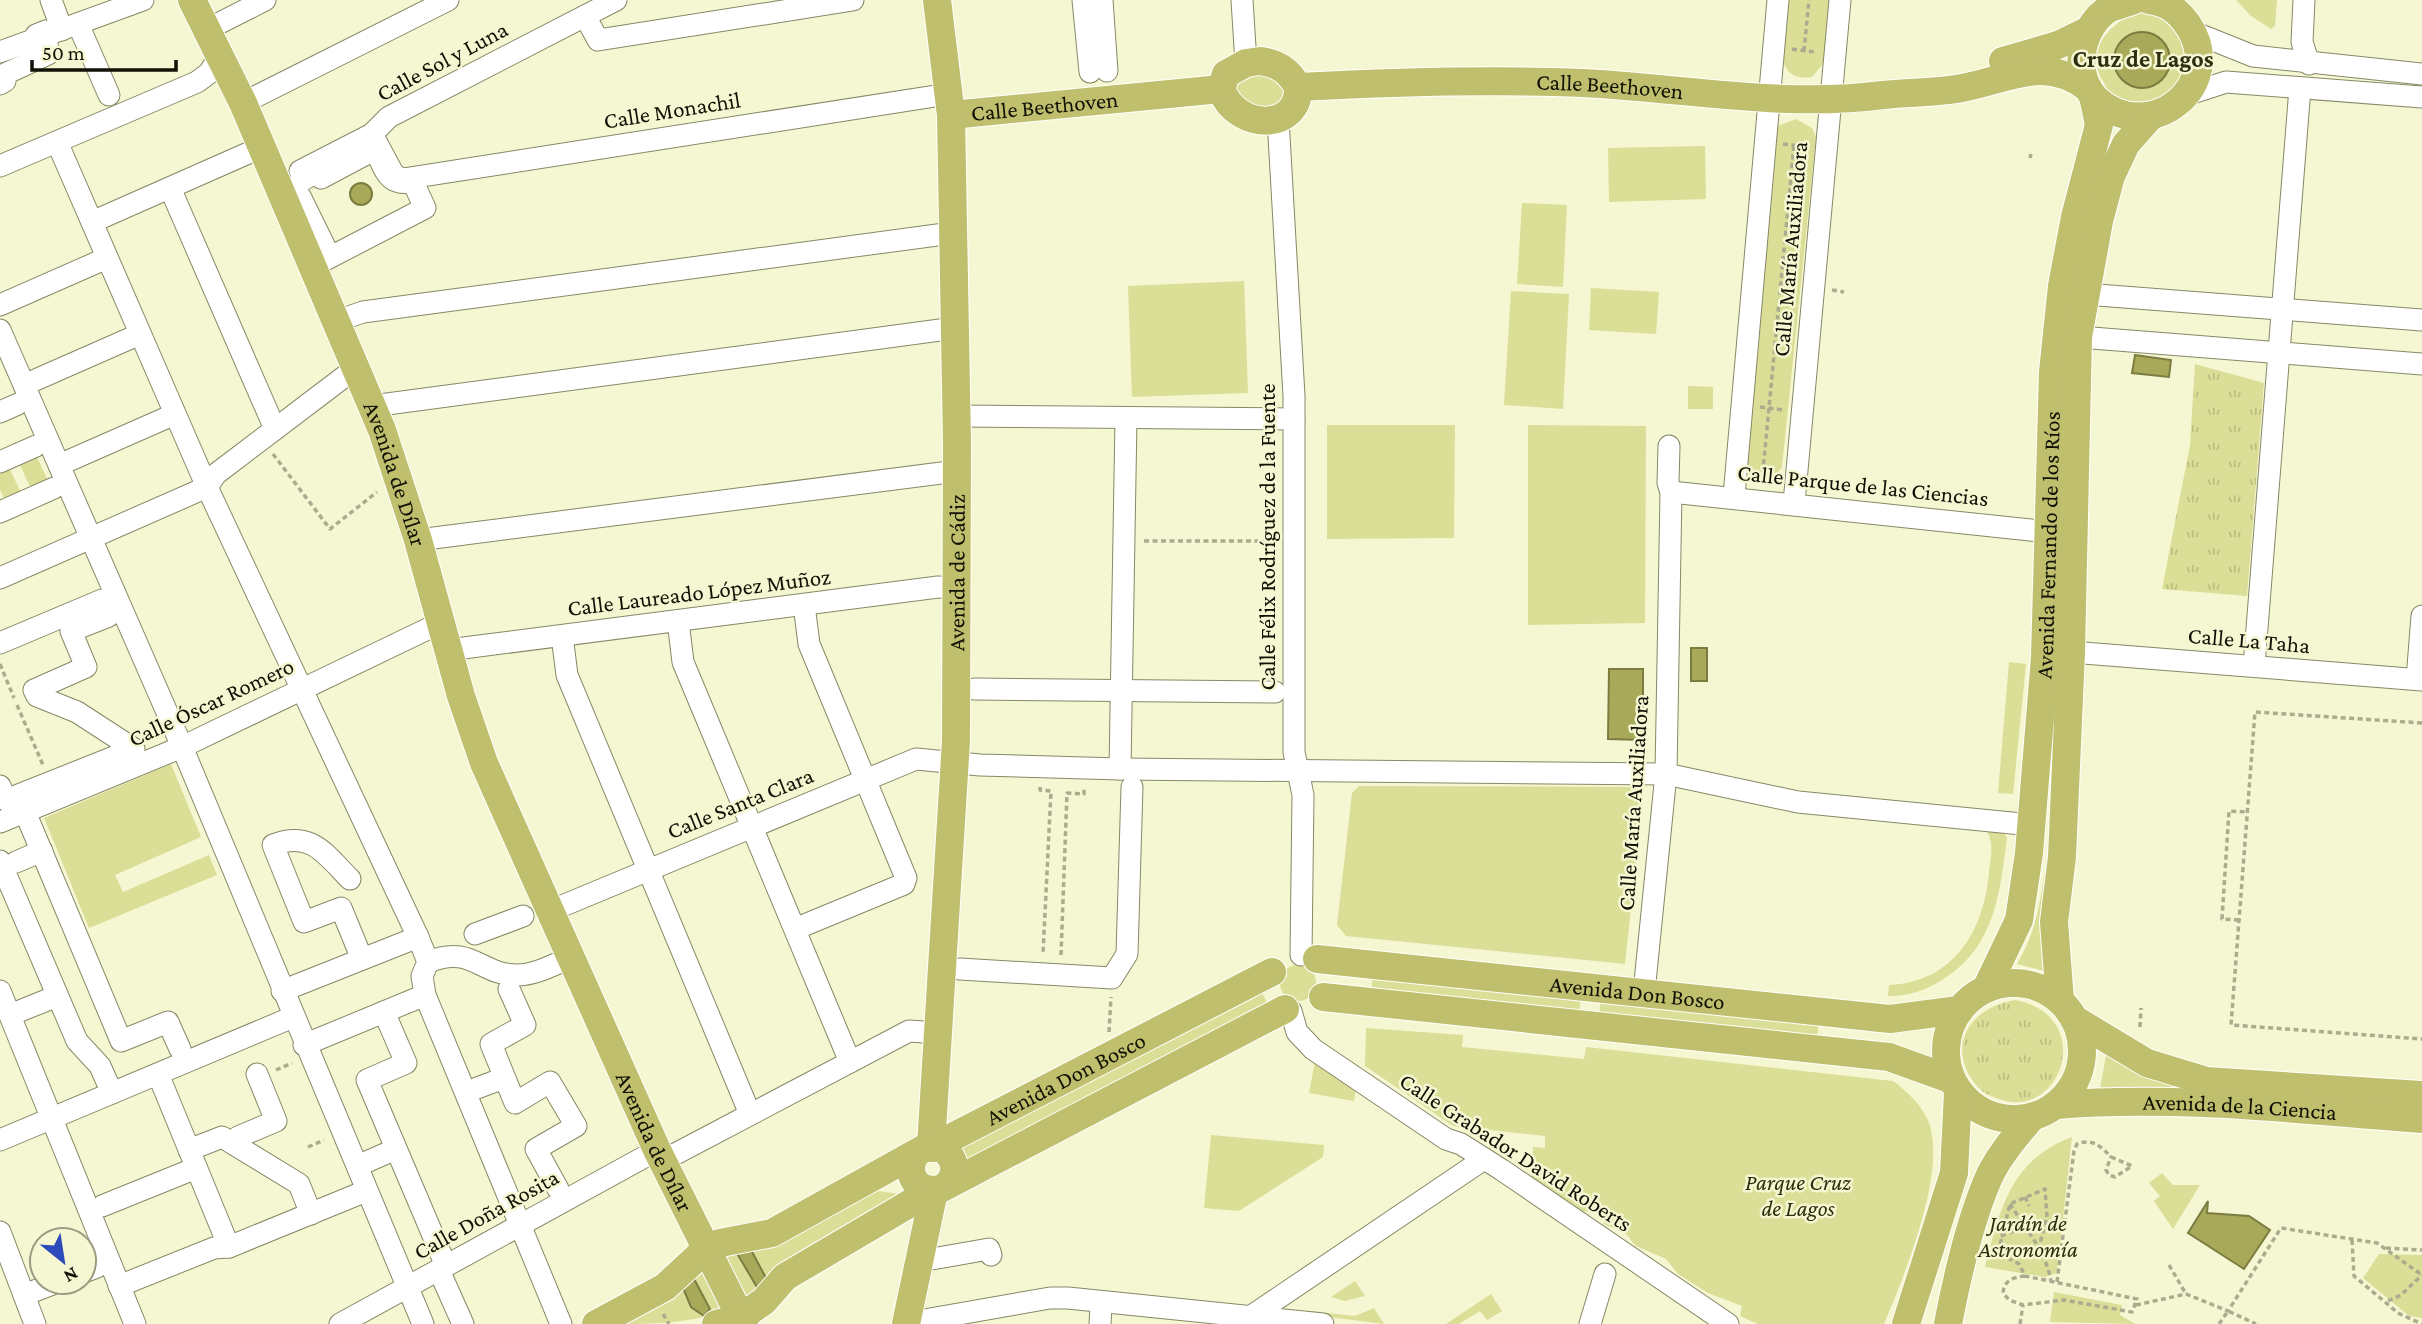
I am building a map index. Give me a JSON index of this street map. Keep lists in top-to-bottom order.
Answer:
{
  "streets": {
    "main road": [
      "Calle Beethoven",
      "Avenida de Dílar",
      "Avenida Fernando de los Ríos",
      "Avenida de Cádiz",
      "Avenida Don Bosco",
      "Avenida de la Ciencia"
    ],
    "street": [
      "Calle Sol y Luna",
      "Calle Monachil",
      "Calle María Auxiliadora",
      "Calle Parque de las Ciencias",
      "Calle Félix Rodríguez de la Fuente",
      "Calle Laureado López Muñoz",
      "Calle La Taha",
      "Calle Óscar Romero",
      "Calle Santa Clara",
      "Calle Grabador David Roberts",
      "Calle Doña Rosita"
    ]
  },
  "crossings": [
    ["Calle Sol y Luna", "Calle Monachil"],
    ["Calle Sol y Luna", "Avenida de Dílar"],
    ["Calle Beethoven", "Calle Monachil"],
    ["Calle Beethoven", "Calle María Auxiliadora"],
    ["Calle Beethoven", "Calle Félix Rodríguez de la Fuente"],
    ["Calle Beethoven", "Avenida Fernando de los Ríos"],
    ["Calle Beethoven", "Avenida de Cádiz"],
    ["Calle Monachil", "Avenida de Cádiz"],
    ["Calle María Auxiliadora", "Calle Parque de las Ciencias"],
    ["Calle María Auxiliadora", "Calle Santa Clara"],
    ["Calle María Auxiliadora", "Avenida Don Bosco"],
    ["Avenida de Dílar", "Calle Laureado López Muñoz"],
    ["Avenida de Dílar", "Calle Óscar Romero"],
    ["Avenida de Dílar", "Calle Santa Clara"],
    ["Avenida de Dílar", "Avenida Don Bosco"],
    ["Avenida de Dílar", "Calle Doña Rosita"],
    ["Calle Parque de las Ciencias", "Avenida Fernando de los Ríos"],
    ["Calle Félix Rodríguez de la Fuente", "Calle Santa Clara"],
    ["Calle Félix Rodríguez de la Fuente", "Avenida Don Bosco"],
    ["Calle Félix Rodríguez de la Fuente", "Calle Grabador David Roberts"],
    ["Avenida Fernando de los Ríos", "Calle La Taha"],
    ["Avenida Fernando de los Ríos", "Calle Santa Clara"],
    ["Avenida Fernando de los Ríos", "Avenida Don Bosco"],
    ["Avenida Fernando de los Ríos", "Avenida de la Ciencia"],
    ["Avenida de Cádiz", "Calle Laureado López Muñoz"],
    ["Avenida de Cádiz", "Calle Santa Clara"],
    ["Avenida de Cádiz", "Avenida Don Bosco"],
    ["Avenida de Cádiz", "Calle Doña Rosita"],
    ["Avenida Don Bosco", "Avenida de la Ciencia"],
    ["Avenida Don Bosco", "Calle Grabador David Roberts"]
  ],
  "districts": ["Cruz de Lagos"],
  "parks": ["Parque Cruz de Lagos", "Jardín de Astronomía"],
  "scale_bar": "50 m",
  "north": "bottom right"
}
